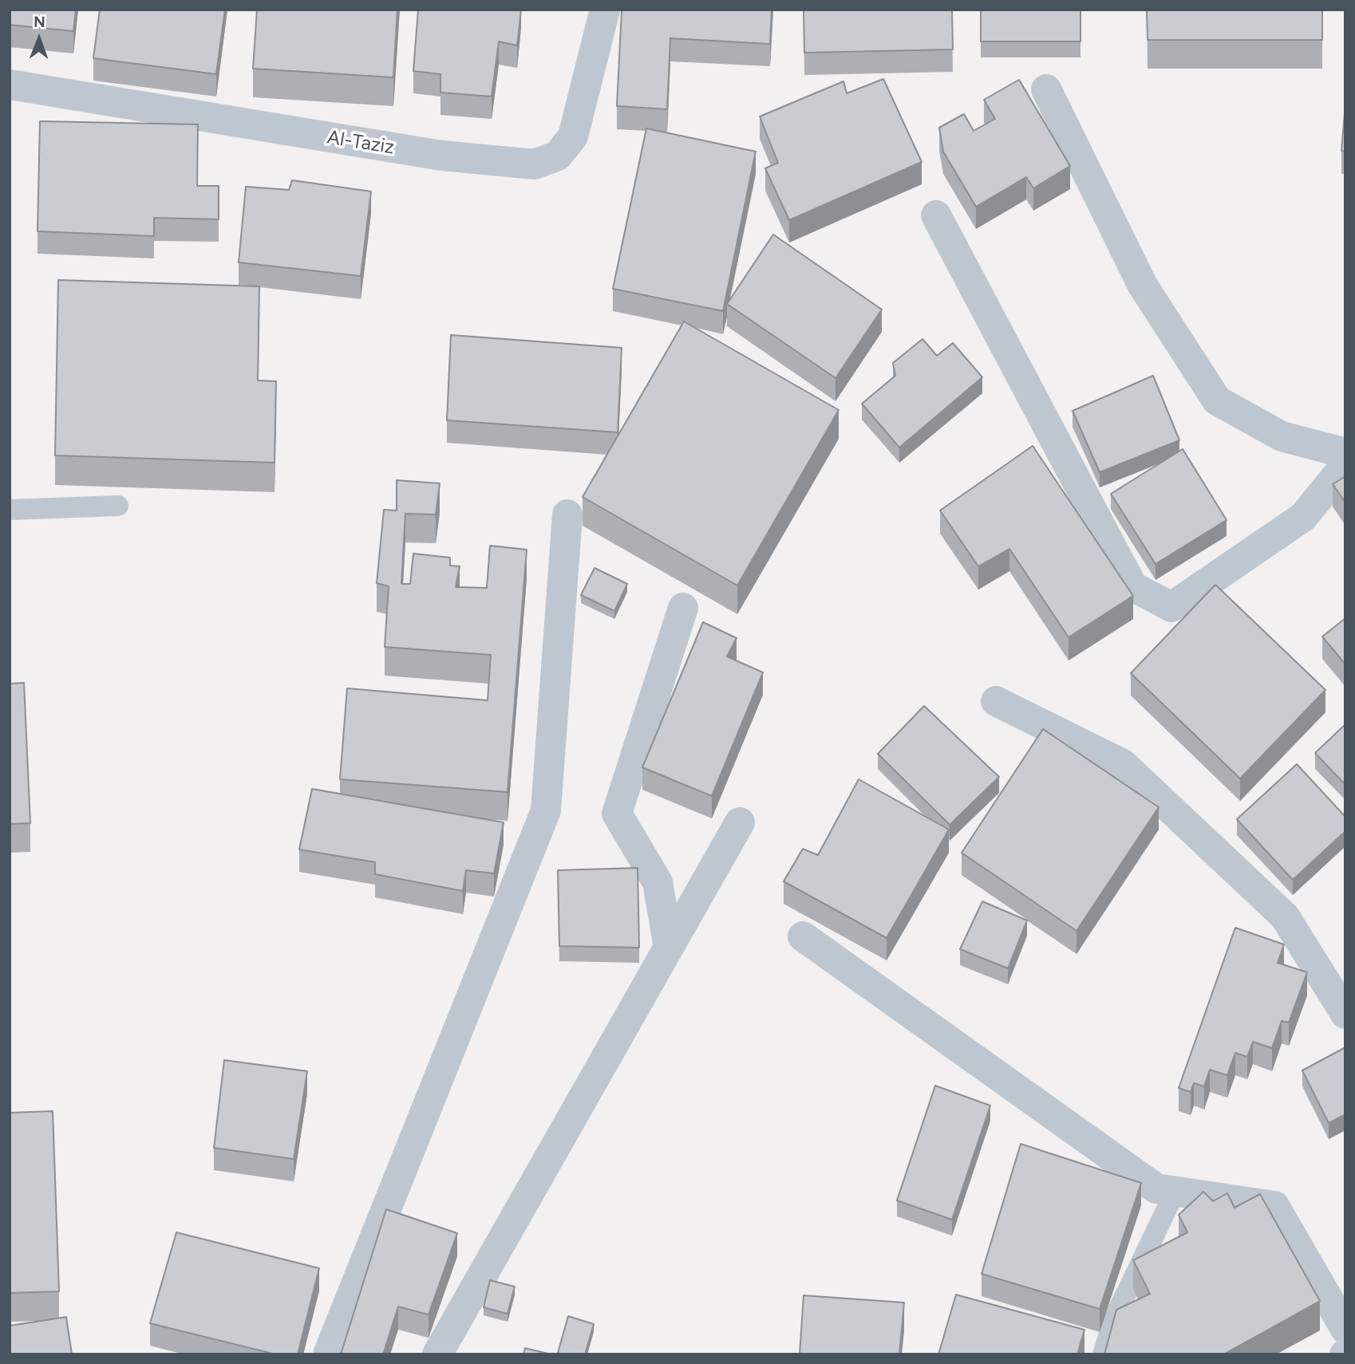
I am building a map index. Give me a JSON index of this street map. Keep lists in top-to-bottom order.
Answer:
{
  "streets": {
    "street": ["Al-Taziz"]
  },
  "north": "top"
}
